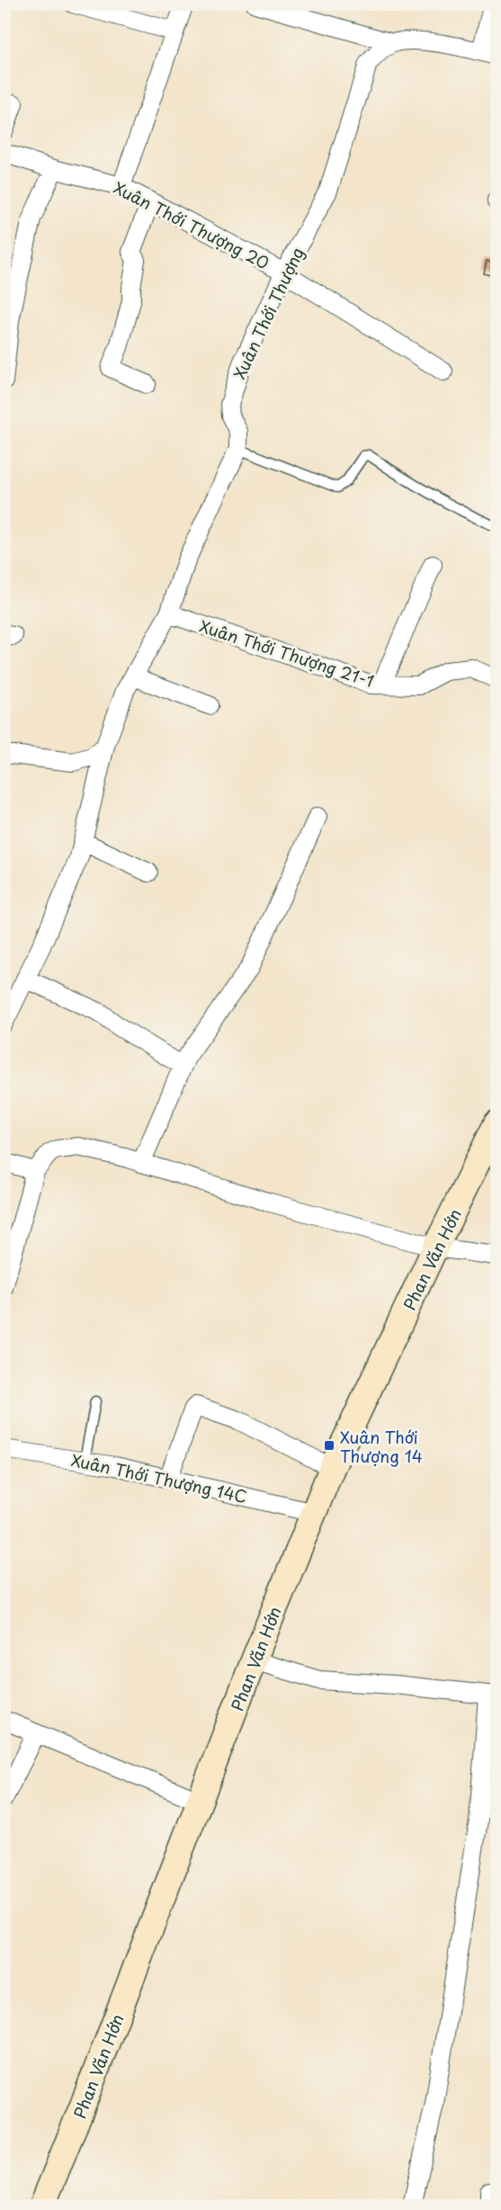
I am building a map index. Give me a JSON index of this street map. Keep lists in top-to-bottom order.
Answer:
{
  "streets": {
    "main road": ["Phan Văn Hớn"],
    "street": [
      "Xuân Thới Thượng 20",
      "Xuân Thới Thượng",
      "Xuân Thới Thượng 21-1",
      "Xuân Thới Thượng 14C"
    ]
  },
  "crossings": [
    ["Xuân Thới Thượng 20", "Xuân Thới Thượng"],
    ["Phan Văn Hớn", "Xuân Thới Thượng 14C"]
  ],
  "places": {
    "transit": ["Xuân Thới Thượng 14"]
  }
}
